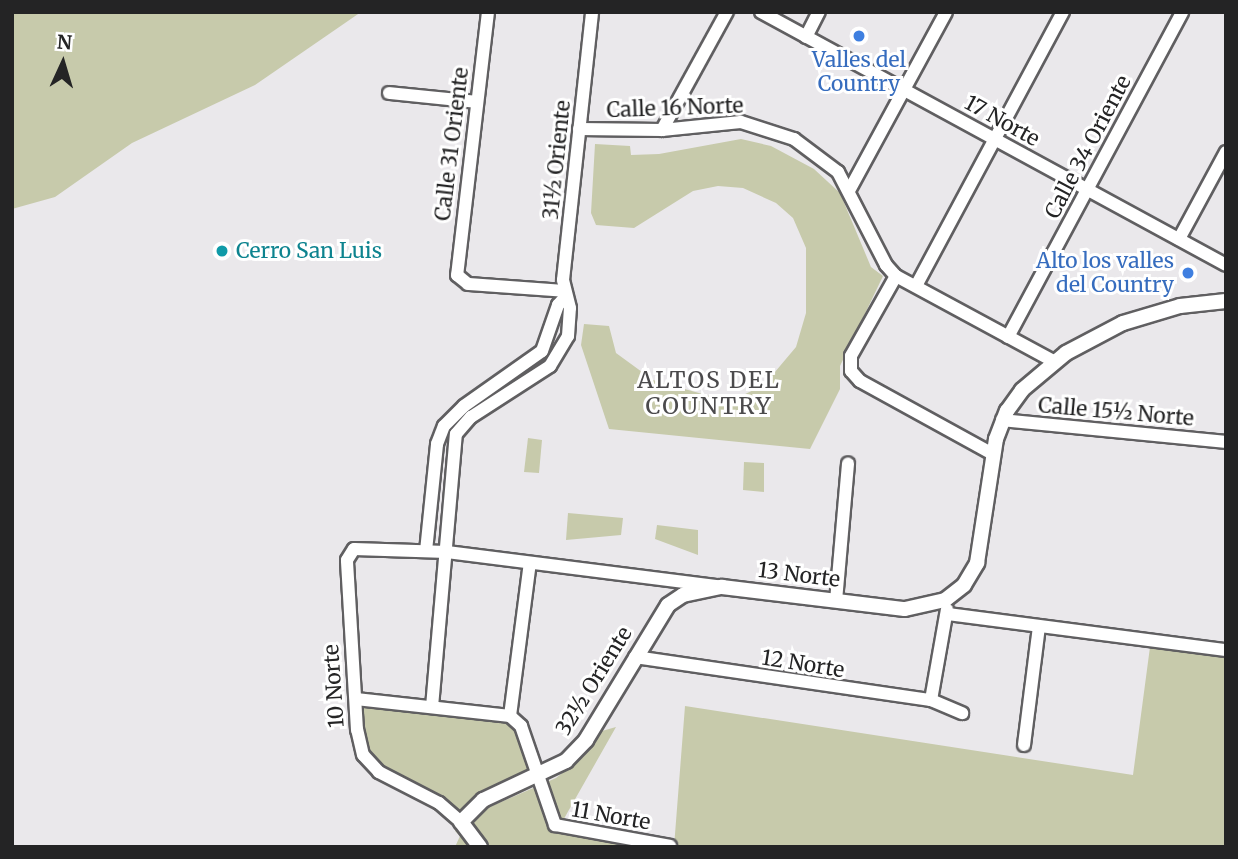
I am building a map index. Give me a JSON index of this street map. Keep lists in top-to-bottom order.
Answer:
{
  "streets": {
    "street": [
      "Calle 16 Norte",
      "17 Norte",
      "Calle 31 Oriente",
      "Calle 34 Oriente",
      "31½ Oriente",
      "Calle 15½ Norte",
      "13 Norte",
      "12 Norte",
      "32½ Oriente",
      "10 Norte",
      "11 Norte"
    ]
  },
  "crossings": [
    ["Calle 16 Norte", "31½ Oriente"],
    ["17 Norte", "Calle 34 Oriente"],
    ["Calle 31 Oriente", "31½ Oriente"],
    ["13 Norte", "32½ Oriente"],
    ["13 Norte", "10 Norte"],
    ["12 Norte", "32½ Oriente"],
    ["32½ Oriente", "10 Norte"],
    ["32½ Oriente", "11 Norte"]
  ],
  "districts": ["ALTOS DEL COUNTRY"],
  "places": ["Valles del Country", "Cerro San Luis", "Alto los valles del Country"],
  "north": "top"
}
